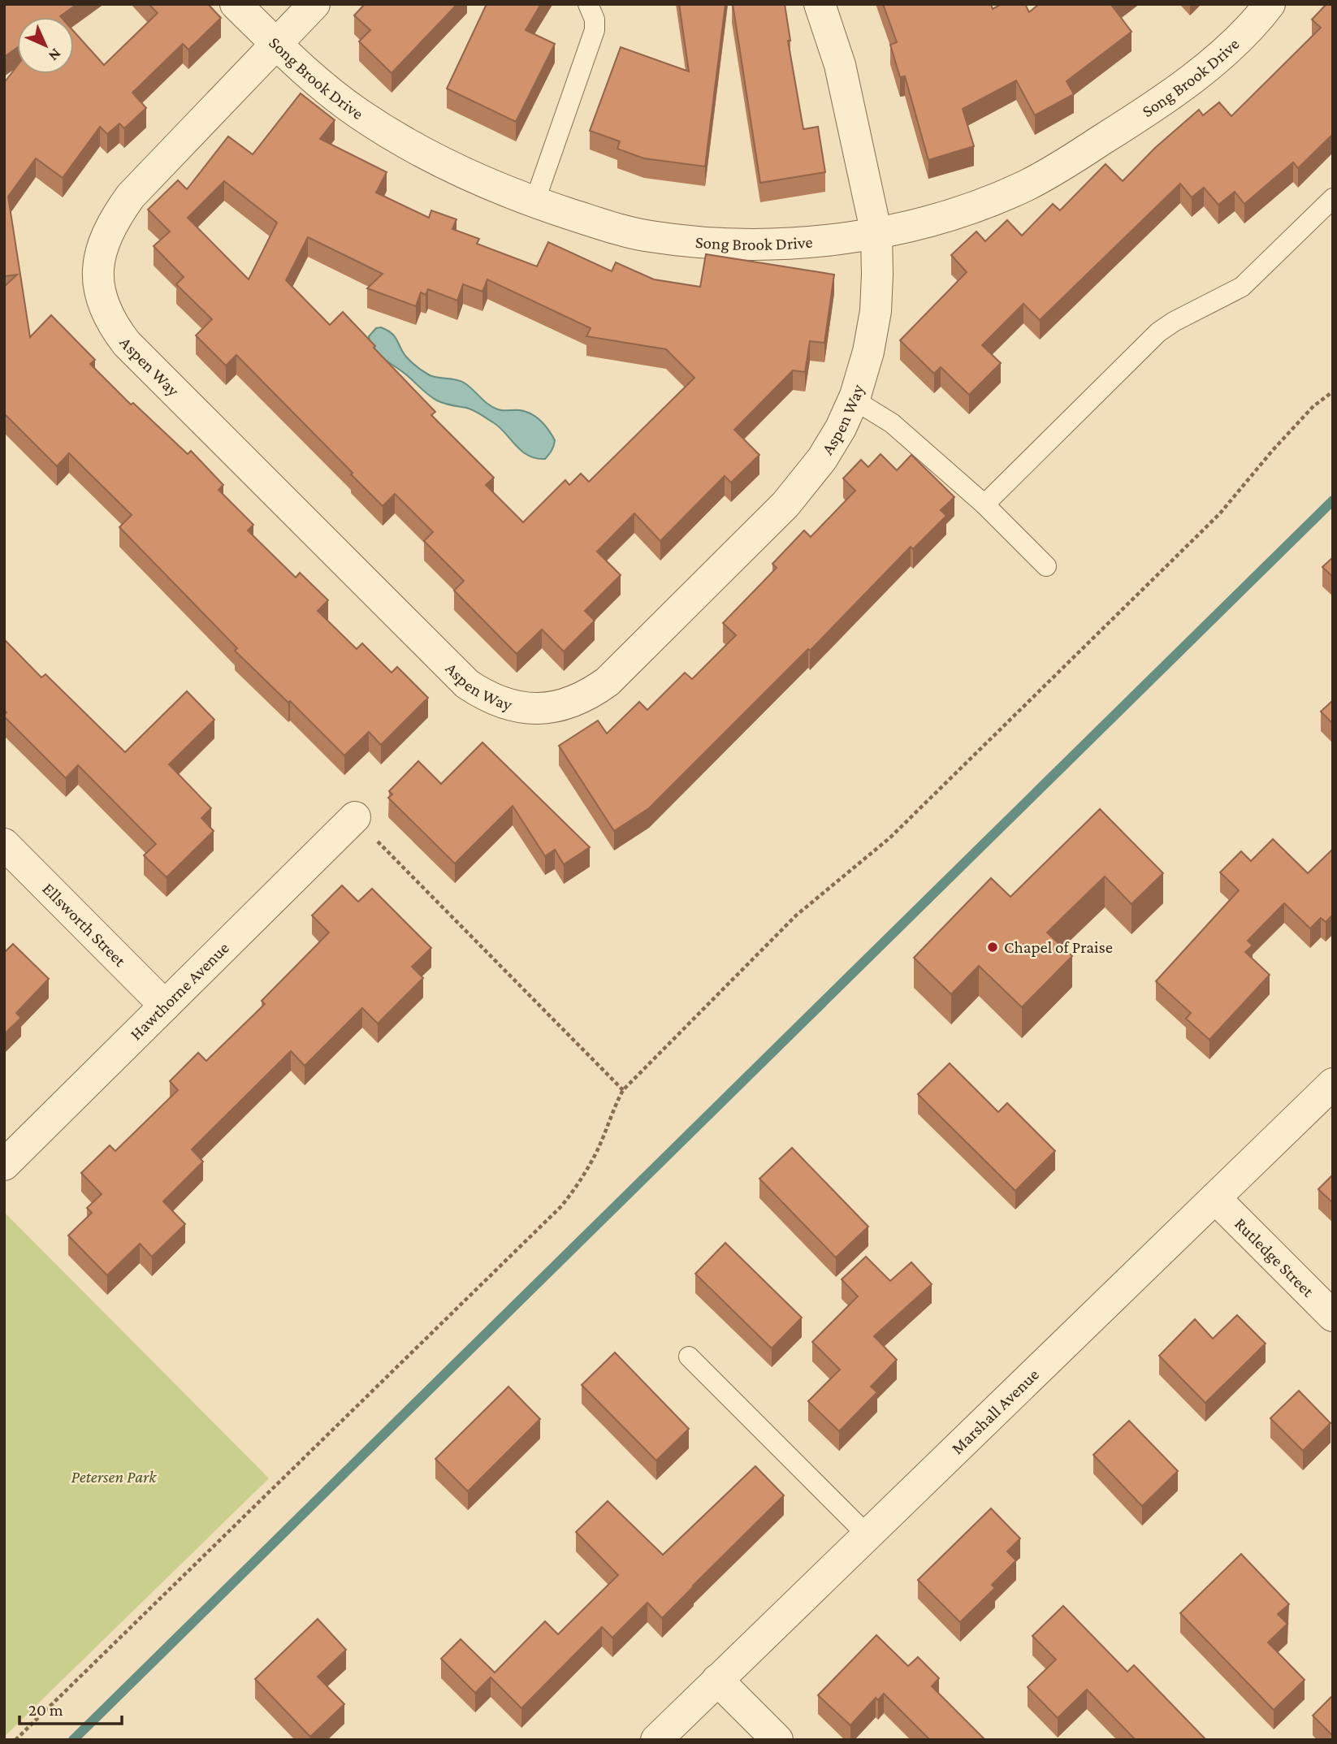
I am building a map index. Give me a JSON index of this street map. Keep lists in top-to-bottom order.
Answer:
{
  "streets": {
    "street": [
      "Song Brook Drive",
      "Aspen Way",
      "Ellsworth Street",
      "Hawthorne Avenue",
      "Rutledge Street",
      "Marshall Avenue"
    ]
  },
  "crossings": [
    ["Song Brook Drive", "Aspen Way"],
    ["Ellsworth Street", "Hawthorne Avenue"],
    ["Rutledge Street", "Marshall Avenue"]
  ],
  "parks": ["Petersen Park"],
  "places": ["Chapel of Praise"],
  "scale_bar": "20 m",
  "north": "bottom right"
}
